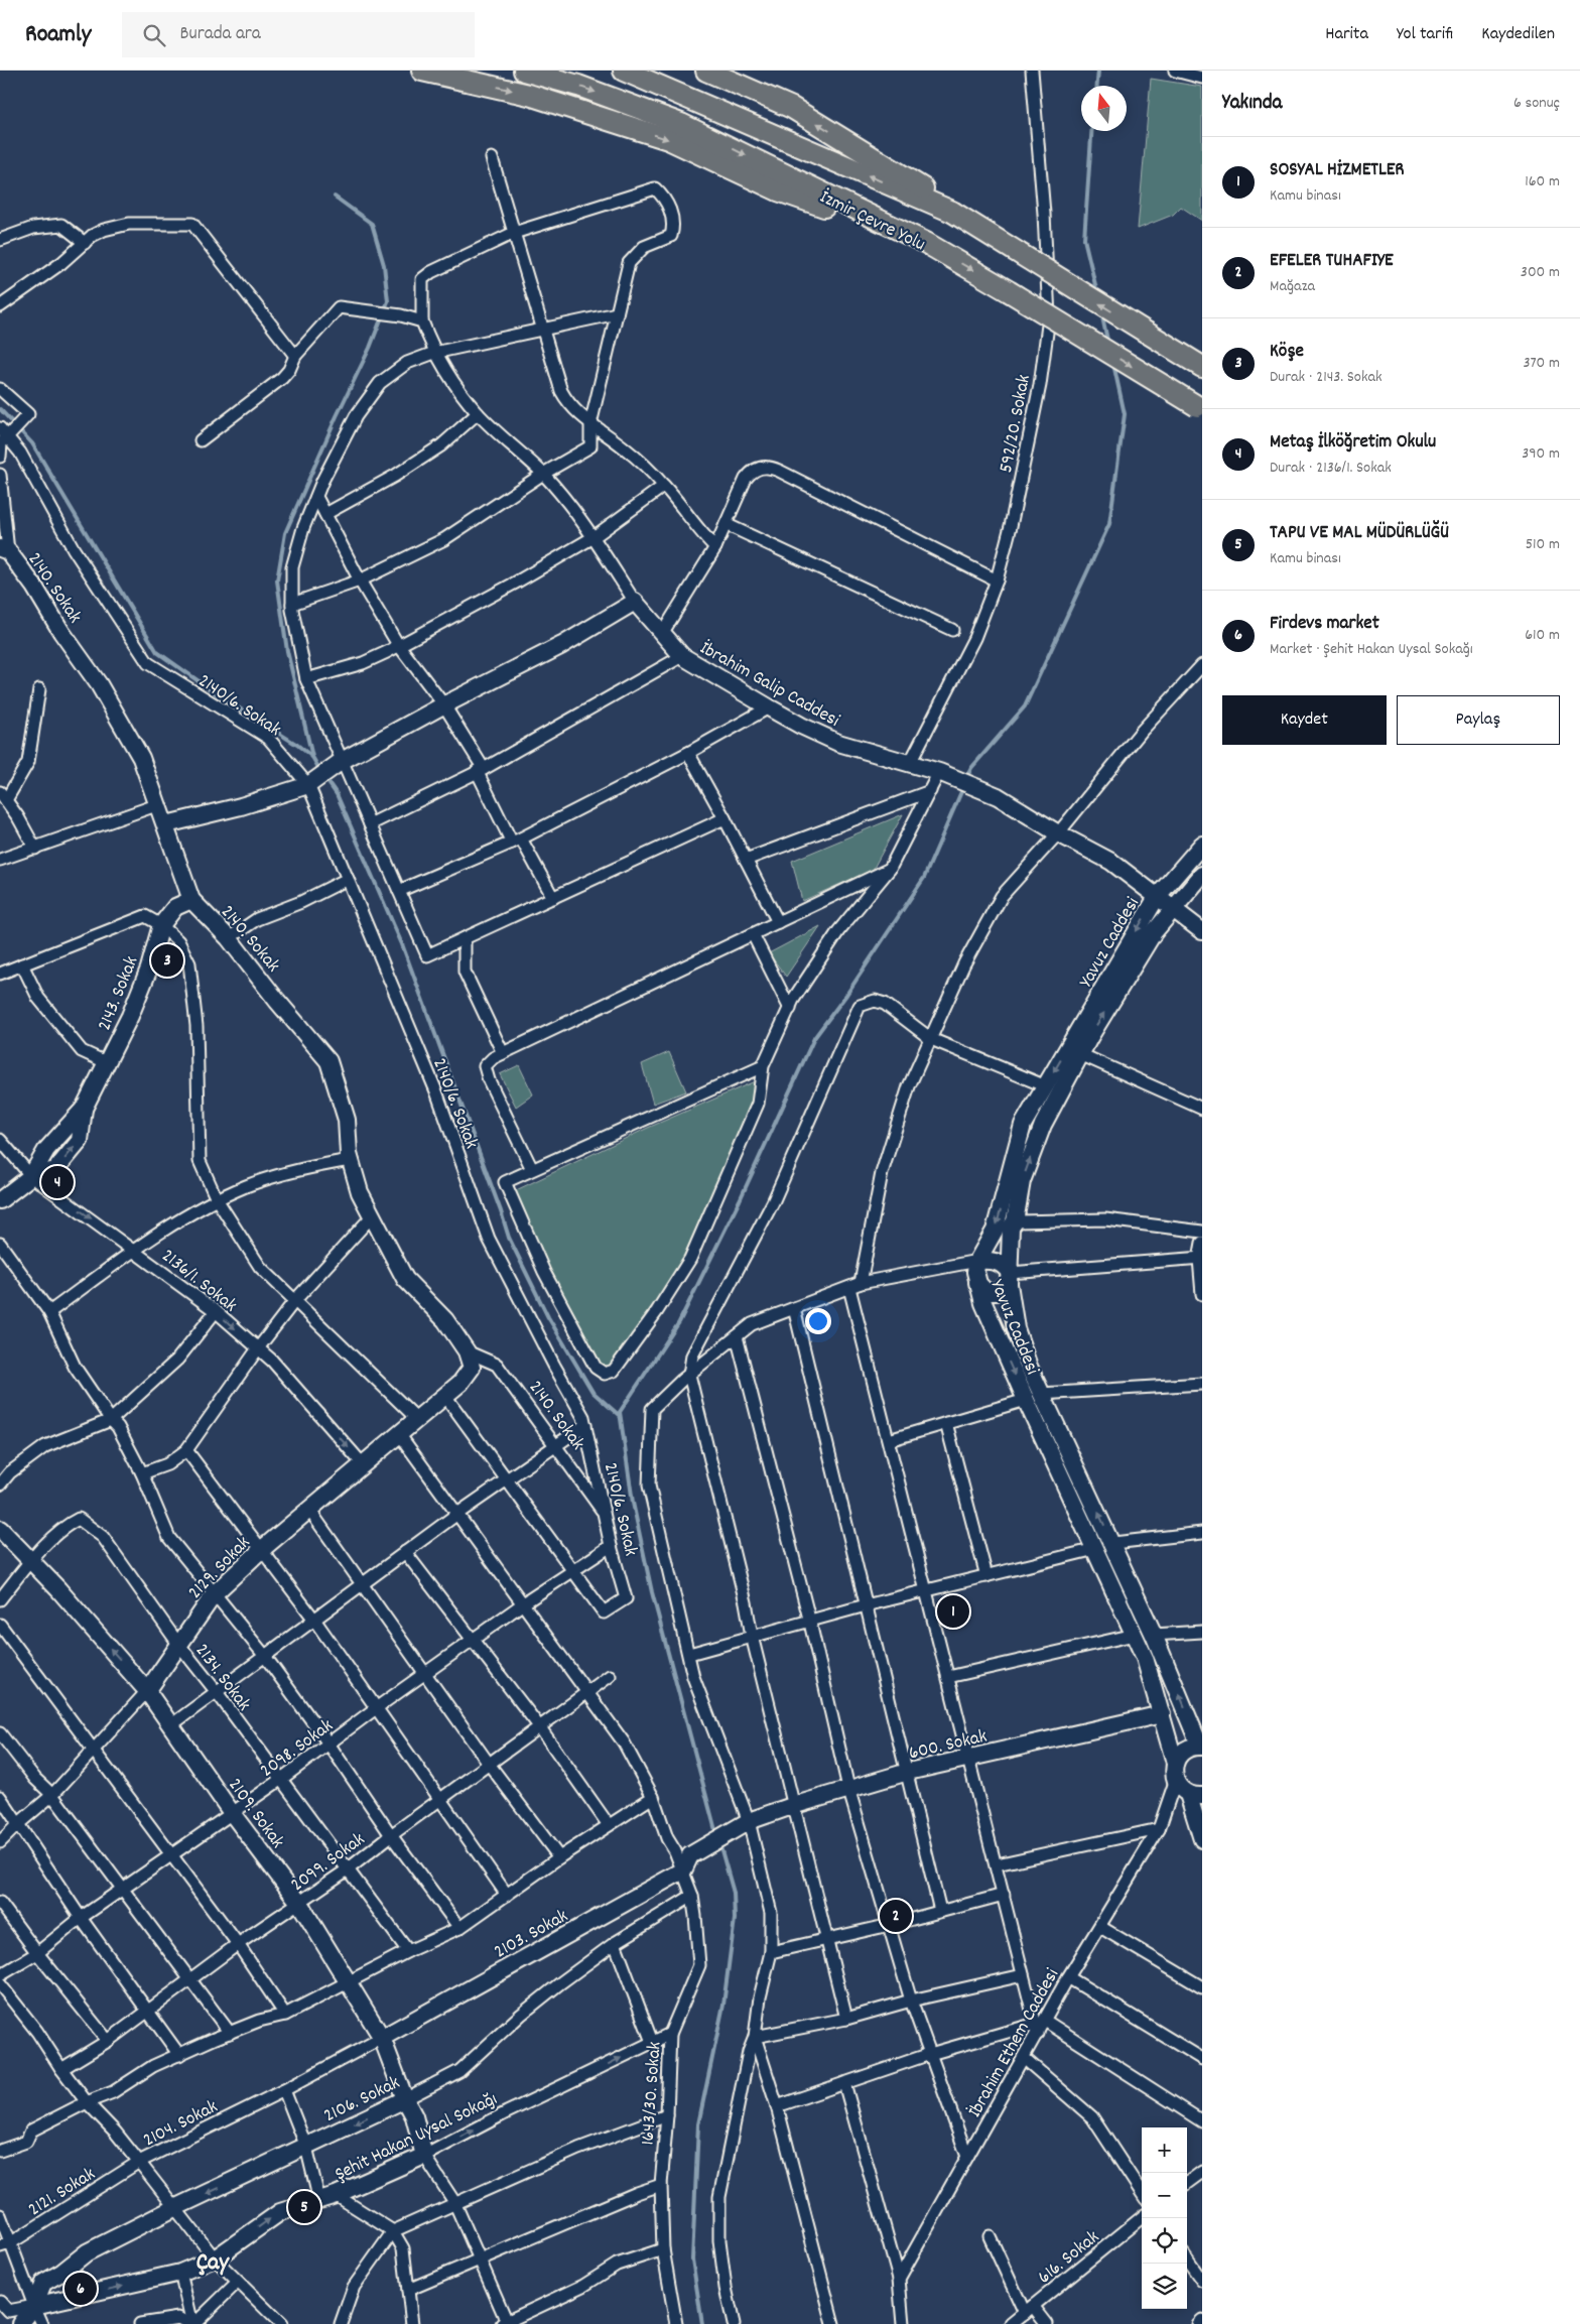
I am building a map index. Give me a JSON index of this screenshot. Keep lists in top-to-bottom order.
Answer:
{
  "streets": {
    "highway": ["İzmir Çevre Yolu"],
    "main road": [
      "2140. Sokak",
      "İbrahim Galip Caddesi",
      "Yavuz Caddesi",
      "2143. Sokak",
      "2129. Sokak",
      "600. Sokak",
      "2109. Sokak",
      "2103. Sokak",
      "2106. Sokak",
      "Şehit Hakan Uysal Sokağı"
    ],
    "street": [
      "592/20. Sokak",
      "2140/6. Sokak",
      "2136/1. Sokak",
      "2134. Sokak",
      "2098. Sokak",
      "2099. Sokak",
      "İbrahim Ethem Caddesi",
      "1643/30. Sokak",
      "2104. Sokak",
      "2121. Sokak",
      "616. Sokak"
    ]
  },
  "crossings": [
    ["592/20. Sokak", "İbrahim Galip Caddesi"],
    ["2140. Sokak", "2140/6. Sokak"],
    ["2140. Sokak", "2143. Sokak"],
    ["2140. Sokak", "2129. Sokak"],
    ["İbrahim Galip Caddesi", "Yavuz Caddesi"],
    ["2140/6. Sokak", "2129. Sokak"],
    ["2140/6. Sokak", "2098. Sokak"],
    ["Yavuz Caddesi", "600. Sokak"],
    ["Yavuz Caddesi", "İbrahim Ethem Caddesi"],
    ["2143. Sokak", "2136/1. Sokak"],
    ["2136/1. Sokak", "2129. Sokak"],
    ["2129. Sokak", "2134. Sokak"],
    ["2129. Sokak", "2109. Sokak"],
    ["2129. Sokak", "1643/30. Sokak"],
    ["2134. Sokak", "2098. Sokak"],
    ["2134. Sokak", "2109. Sokak"],
    ["2134. Sokak", "2099. Sokak"],
    ["600. Sokak", "2103. Sokak"],
    ["600. Sokak", "1643/30. Sokak"],
    ["2098. Sokak", "2109. Sokak"],
    ["2098. Sokak", "1643/30. Sokak"],
    ["2109. Sokak", "2099. Sokak"],
    ["2109. Sokak", "2103. Sokak"],
    ["2109. Sokak", "2106. Sokak"],
    ["2109. Sokak", "2104. Sokak"],
    ["2109. Sokak", "Şehit Hakan Uysal Sokağı"],
    ["2099. Sokak", "1643/30. Sokak"],
    ["2099. Sokak", "2104. Sokak"],
    ["2103. Sokak", "1643/30. Sokak"],
    ["2103. Sokak", "2104. Sokak"],
    ["1643/30. Sokak", "2106. Sokak"],
    ["1643/30. Sokak", "Şehit Hakan Uysal Sokağı"],
    ["2106. Sokak", "Şehit Hakan Uysal Sokağı"],
    ["2104. Sokak", "2121. Sokak"]
  ],
  "districts": ["Çay"],
  "north": "top",
  "page": {
    "header": "Roamly",
    "search": "Burada ara",
    "nav": ["Harita", "Yol tarifi", "Kaydedilen"],
    "heading": ["Yakında", "6 sonuç"],
    "list": [
      {
        "mark": "1",
        "name": "SOSYAL HİZMETLER",
        "note": "Kamu binası",
        "value": "160 m"
      },
      {
        "mark": "2",
        "name": "EFELER TUHAFIYE",
        "note": "Mağaza",
        "value": "300 m"
      },
      {
        "mark": "3",
        "name": "Köşe",
        "note": "Durak · 2143. Sokak",
        "value": "370 m"
      },
      {
        "mark": "4",
        "name": "Metaş İlköğretim Okulu",
        "note": "Durak · 2136/1. Sokak",
        "value": "390 m"
      },
      {
        "mark": "5",
        "name": "TAPU VE MAL MÜDÜRLÜĞÜ",
        "note": "Kamu binası",
        "value": "510 m"
      },
      {
        "mark": "6",
        "name": "Firdevs market",
        "note": "Market · Şehit Hakan Uysal Sokağı",
        "value": "610 m"
      }
    ],
    "buttons": ["Kaydet", "Paylaş"],
    "pins": [
      "3",
      "4",
      "1",
      "2",
      "5",
      "6"
    ],
    "map_buttons": ["+", "−"]
  }
}
